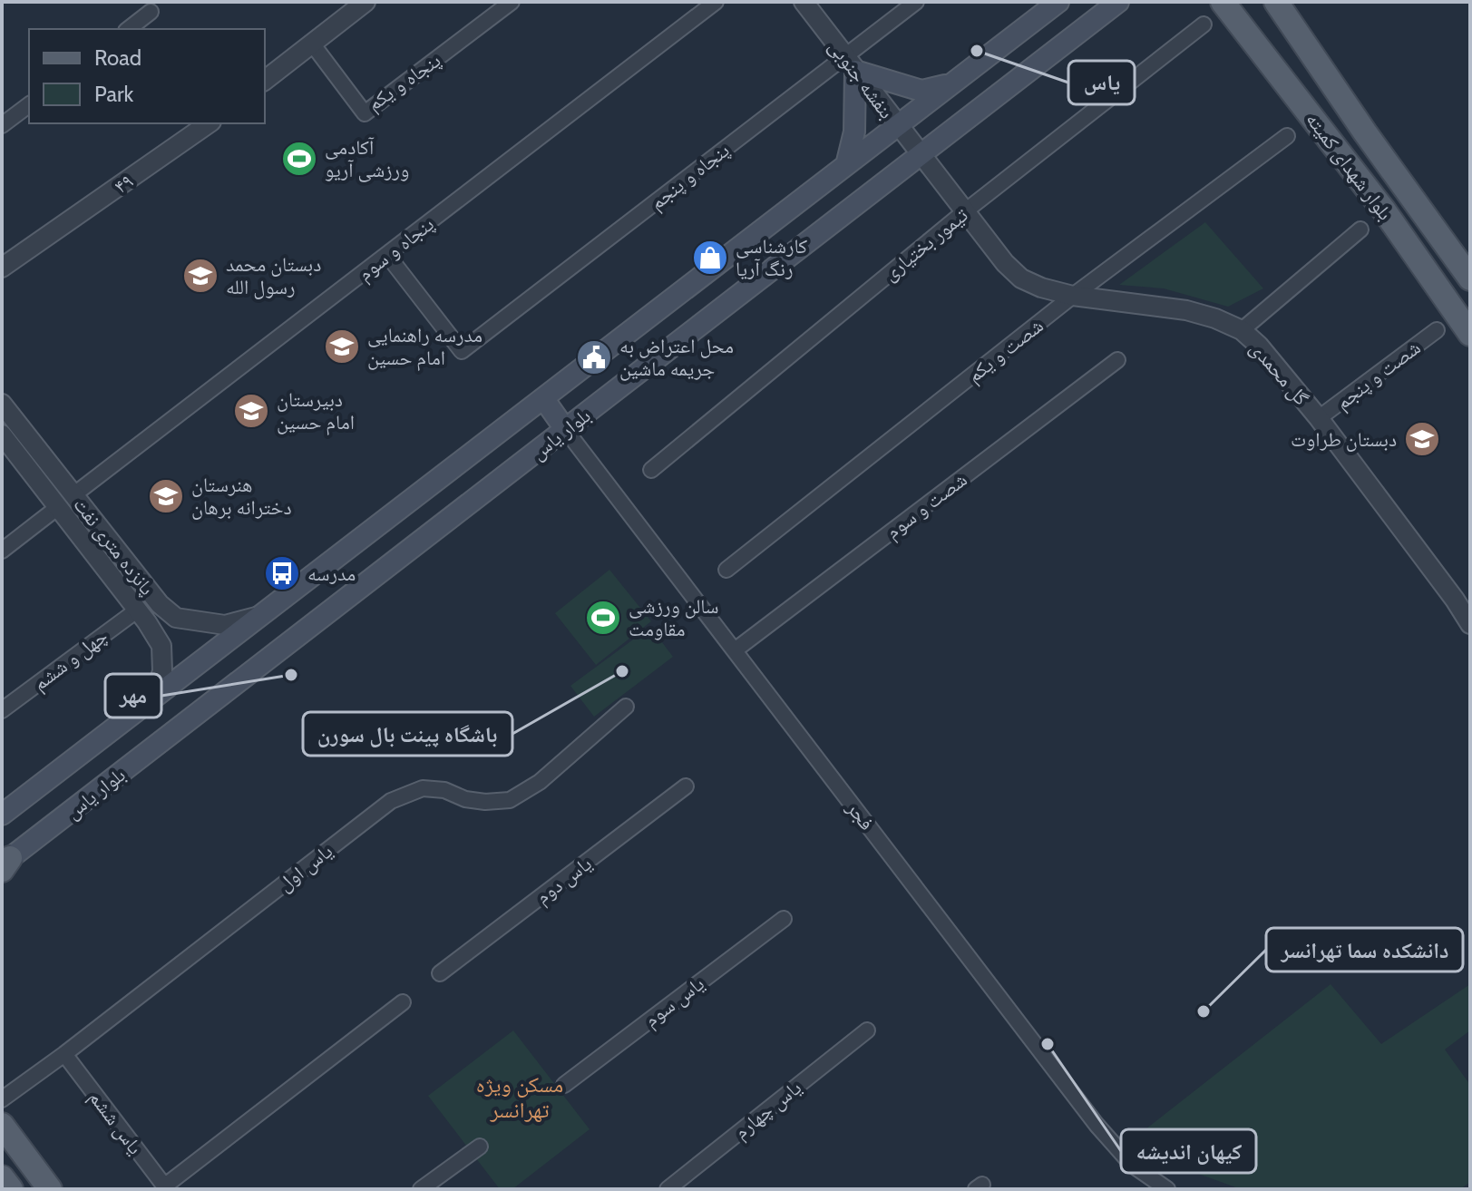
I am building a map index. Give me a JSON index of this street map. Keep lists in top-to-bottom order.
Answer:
{
  "streets": {
    "main road": ["بلوار شهدای کمیته", "بلوار یاس"],
    "street": [
      "بنفشه جنوبی",
      "پنجاه و یکم",
      "پنجاه و پنجم",
      "۴۹",
      "تیمور بختیاری",
      "پنجاه و سوم",
      "شصت و یکم",
      "گل محمدی",
      "شصت و پنجم",
      "شصت و سوم",
      "پانزده متری نفت",
      "چهل و ششم",
      "فجر",
      "یاس اول",
      "یاس دوم",
      "یاس سوم",
      "یاس چهارم",
      "یاس ششم"
    ]
  },
  "crossings": [
    ["بنفشه جنوبی", "پنجاه و پنجم"],
    ["بنفشه جنوبی", "گل محمدی"],
    ["بنفشه جنوبی", "بلوار یاس"],
    ["پنجاه و پنجم", "پنجاه و سوم"],
    ["تیمور بختیاری", "گل محمدی"],
    ["پنجاه و سوم", "پانزده متری نفت"],
    ["شصت و یکم", "گل محمدی"],
    ["گل محمدی", "شصت و پنجم"],
    ["گل محمدی", "بلوار یاس"],
    ["بلوار یاس", "پانزده متری نفت"],
    ["بلوار یاس", "فجر"],
    ["شصت و سوم", "فجر"],
    ["پانزده متری نفت", "چهل و ششم"],
    ["یاس اول", "یاس ششم"]
  ],
  "districts": ["مسکن ویژه تهرانسر"],
  "places": {
    "other": [
      "یاس",
      "باشگاه پینت بال سورن",
      "مهر",
      "دانشکده سما تهرانسر",
      "کیهان اندیشه"
    ],
    "sports": ["آکادمی ورزشی آریو", "سالن ورزشی مقاومت"],
    "shop": ["کارشناسی رنگ آریا"],
    "school or university": [
      "دبستان محمد رسول الله",
      "مدرسه راهنمایی امام حسین",
      "دبیرستان امام حسین",
      "دبستان طراوت",
      "هنرستان دخترانه برهان"
    ],
    "public building": ["محل اعتراض به جریمه ماشین"],
    "bus stop": ["مدرسه"]
  },
  "legend": ["Road", "Park"]
}
